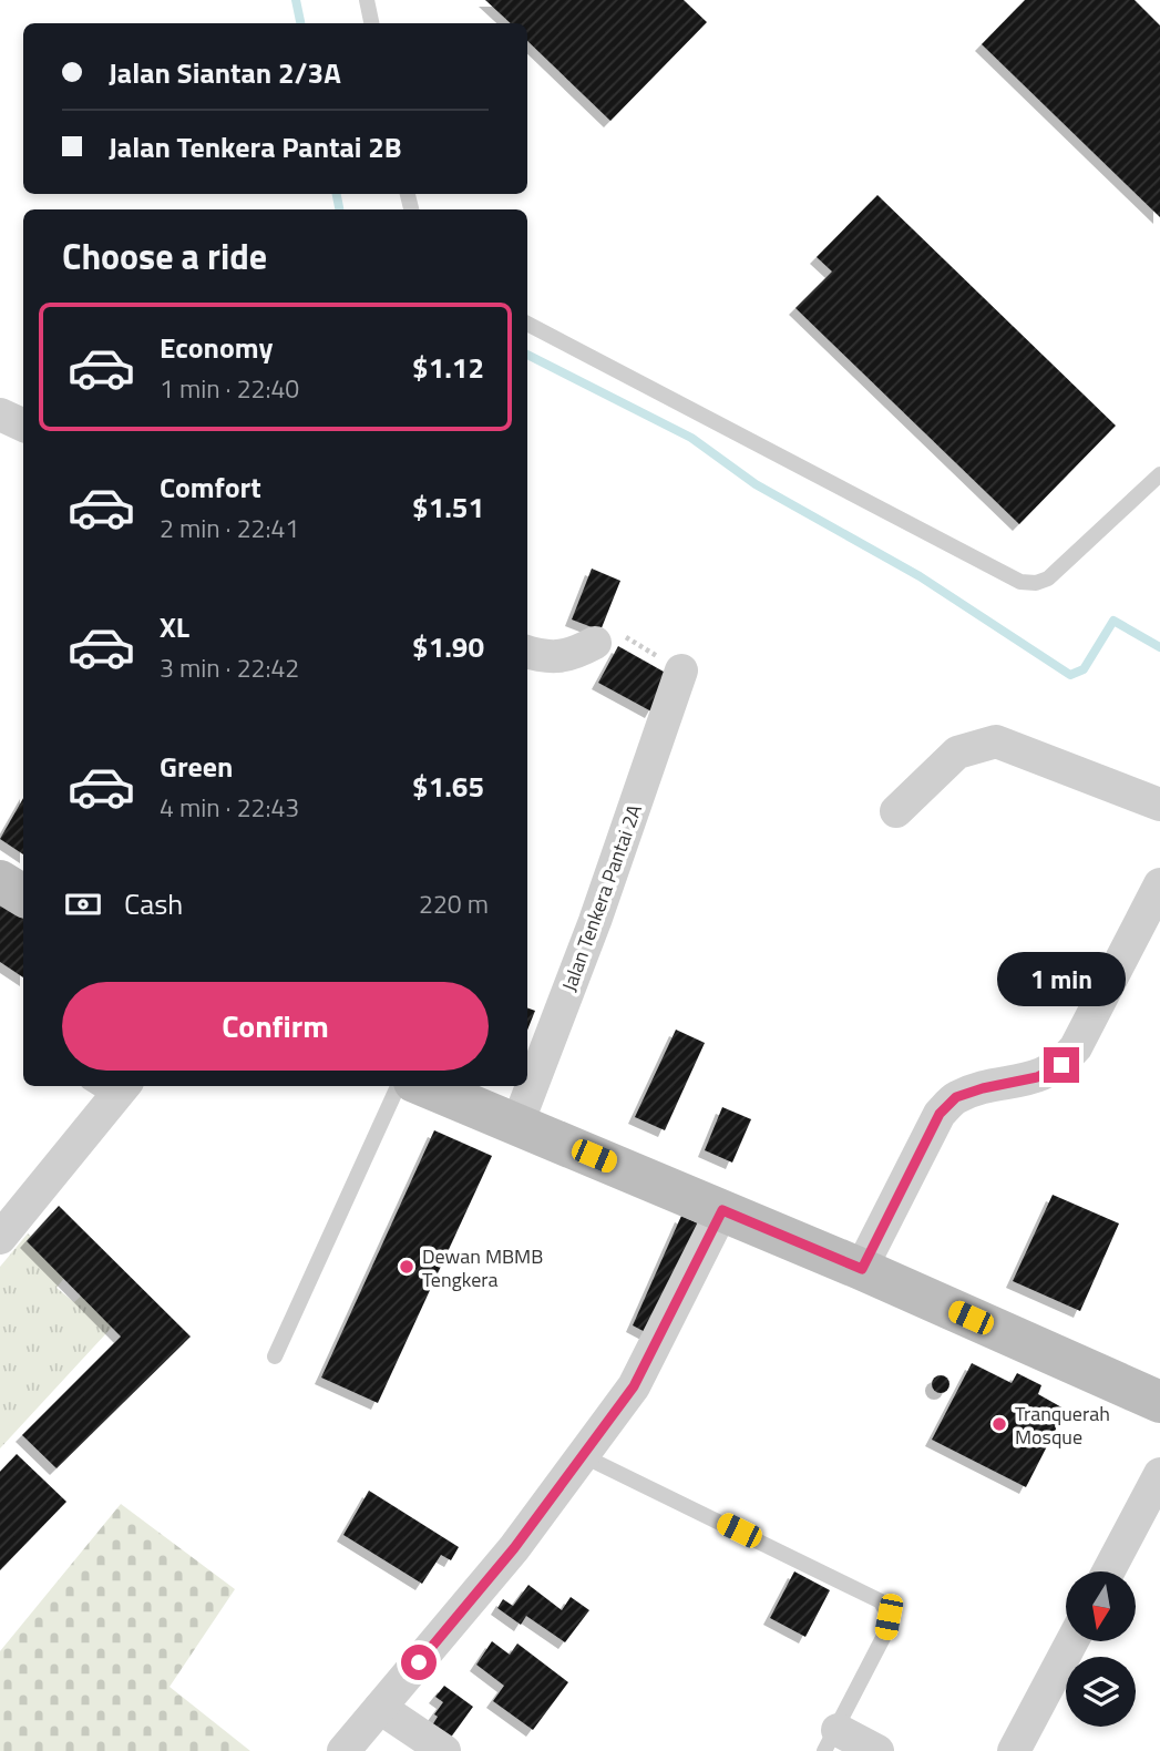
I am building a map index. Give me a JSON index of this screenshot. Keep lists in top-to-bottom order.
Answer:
{
  "streets": {
    "street": ["Jalan Tenkera Pantai 2A"]
  },
  "places": ["Dewan MBMB Tengkera", "Tranquerah Mosque"],
  "north": "bottom",
  "page": {
    "banner": ["Jalan Siantan 2/3A", "Jalan Tenkera Pantai 2B"],
    "heading": "Choose a ride",
    "list": [
      {
        "name": "Economy",
        "note": "1 min · 22:40",
        "value": "$1.12"
      },
      {
        "name": "Comfort",
        "note": "2 min · 22:41",
        "value": "$1.51"
      },
      {
        "name": "XL",
        "note": "3 min · 22:42",
        "value": "$1.90"
      },
      {
        "name": "Green",
        "note": "4 min · 22:43",
        "value": "$1.65"
      }
    ],
    "pay": ["Cash", "220 m"],
    "bubble": "1 min",
    "buttons": "Confirm"
  }
}
